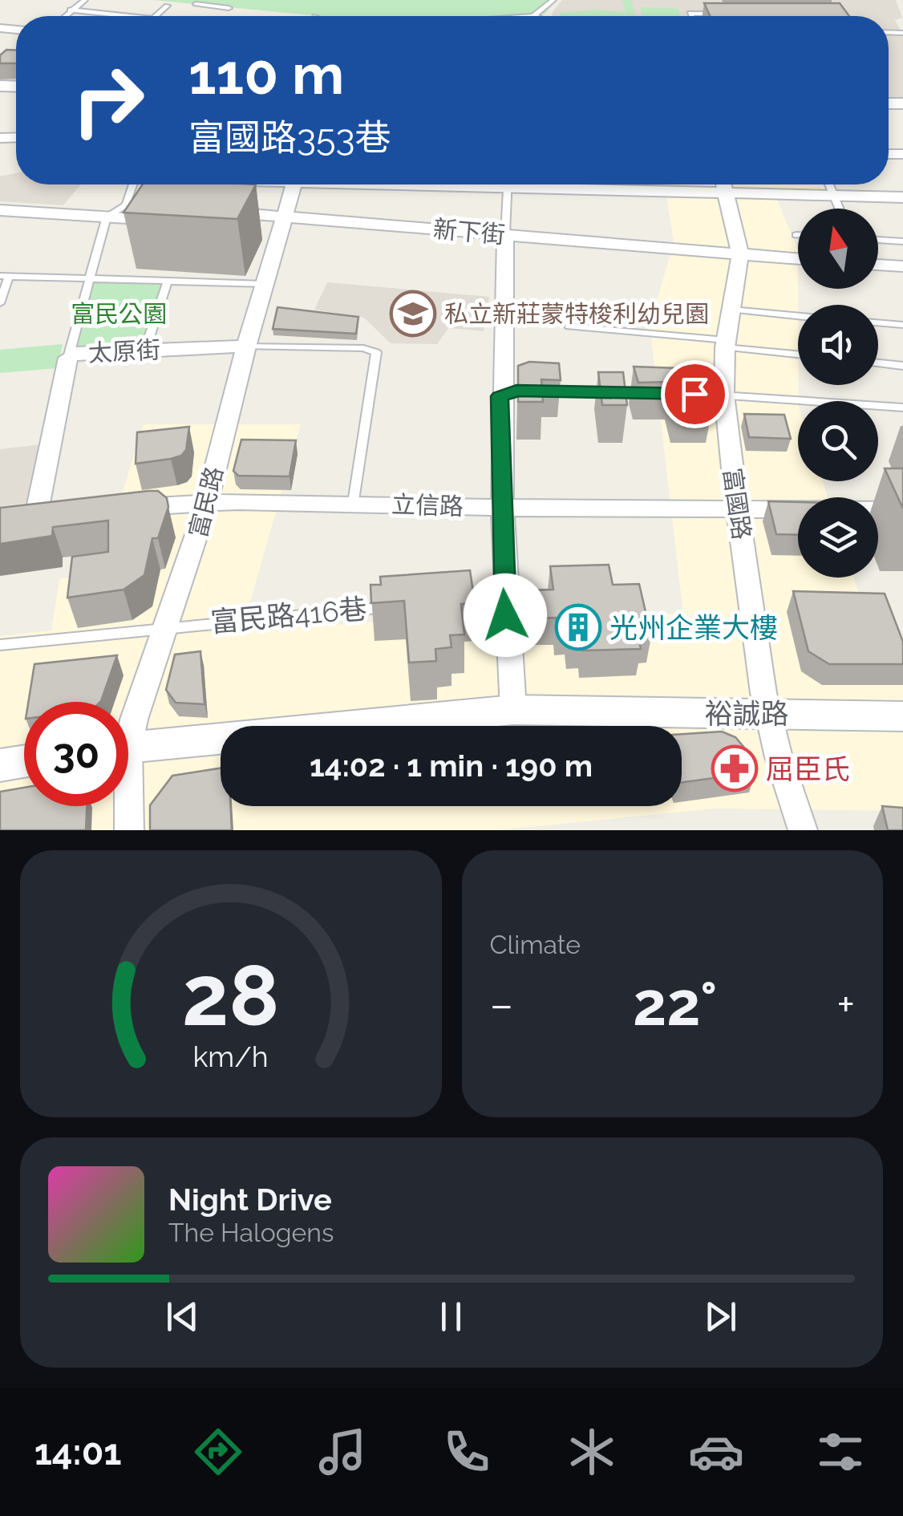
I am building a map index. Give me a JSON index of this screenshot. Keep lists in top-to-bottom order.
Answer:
{
  "streets": {
    "street": [
      "新下街",
      "太原街",
      "富民路",
      "富國路",
      "立信路",
      "裕誠路"
    ],
    "lane": ["富民路416巷"]
  },
  "crossings": [
    ["新下街", "富民路"],
    ["新下街", "富國路"],
    ["太原街", "富民路"],
    ["富民路", "立信路"],
    ["富民路", "富民路416巷"],
    ["富國路", "立信路"],
    ["富國路", "裕誠路"]
  ],
  "parks": ["富民公園"],
  "places": {
    "school or university": ["私立新莊蒙特梭利幼兒園"],
    "building": ["光州企業大樓"],
    "pharmacy": ["屈臣氏"]
  },
  "north": "top",
  "page": {
    "turn": ["110 m", "富國路353巷"],
    "limit": "30",
    "trip": "14:02 · 1 min · 190 m",
    "tile": "Climate",
    "heat": ["−", "22°", "+"],
    "song": ["Night Drive", "The Halogens"],
    "tabs": "14:01",
    "gauge": ["28", "km/h"]
  }
}
